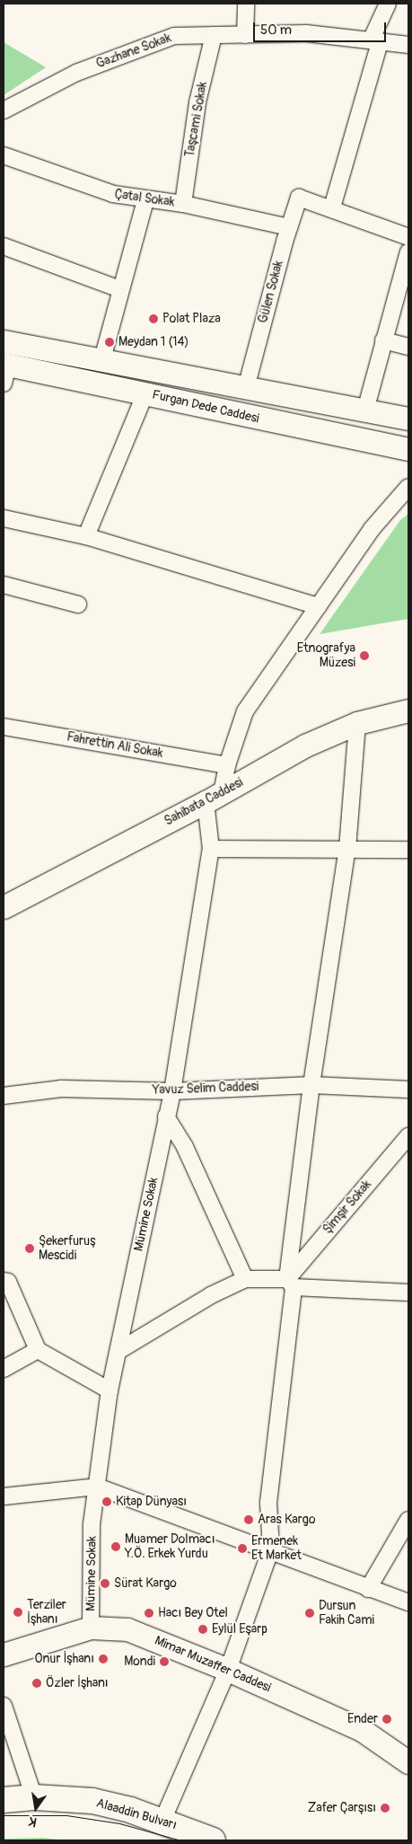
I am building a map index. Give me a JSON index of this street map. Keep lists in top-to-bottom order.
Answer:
{
  "streets": {
    "main road": ["Alaaddin Bulvarı"],
    "street": [
      "Gazhane Sokak",
      "Taşcami Sokak",
      "Çatal Sokak",
      "Gülen Sokak",
      "Furgan Dede Caddesi",
      "Fahrettin Ali Sokak",
      "Sahibata Caddesi",
      "Yavuz Selim Caddesi",
      "Şimşir Sokak",
      "Mümine Sokak",
      "Mimar Muzaffer Caddesi"
    ]
  },
  "crossings": [
    ["Gazhane Sokak", "Taşcami Sokak"],
    ["Taşcami Sokak", "Çatal Sokak"],
    ["Çatal Sokak", "Gülen Sokak"],
    ["Gülen Sokak", "Furgan Dede Caddesi"],
    ["Fahrettin Ali Sokak", "Mümine Sokak"],
    ["Sahibata Caddesi", "Mümine Sokak"],
    ["Yavuz Selim Caddesi", "Mümine Sokak"],
    ["Mümine Sokak", "Mimar Muzaffer Caddesi"]
  ],
  "places": [
    "Polat Plaza",
    "Meydan 1 (14)",
    "Etnografya Müzesi",
    "Şekerfuruş Mescidi",
    "Kitap Dünyası",
    "Aras Kargo",
    "Muamer Dolmacı Y.Ö. Erkek Yurdu",
    "Ermenek Et Market",
    "Sürat Kargo",
    "Terziler İşhanı",
    "Hacı Bey Otel",
    "Dursun Fakih Cami",
    "Eylül Eşarp",
    "Onur İşhanı",
    "Mondi",
    "Özler İşhanı",
    "Ender",
    "Zafer Çarşısı"
  ],
  "scale_bar": "50 m",
  "north": "bottom"
}
